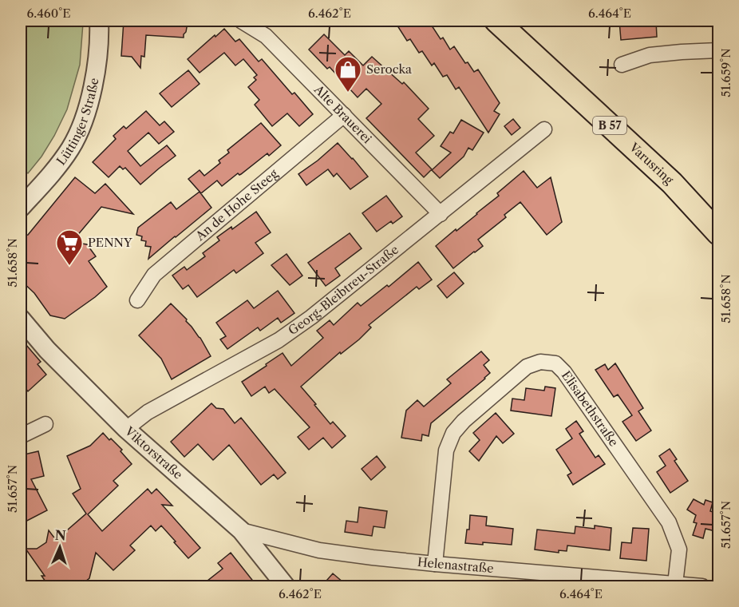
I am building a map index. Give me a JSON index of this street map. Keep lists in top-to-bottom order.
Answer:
{
  "streets": {
    "main road": ["B 57", "Varusring"],
    "street": [
      "Alte Brauerei",
      "Lüttinger Straße",
      "An de Hohe Steeg",
      "Georg-Bleibtreu-Straße",
      "Elisabethstraße",
      "Viktorstraße",
      "Helenastraße"
    ]
  },
  "crossings": [
    ["Alte Brauerei", "An de Hohe Steeg"],
    ["Alte Brauerei", "Georg-Bleibtreu-Straße"],
    ["Georg-Bleibtreu-Straße", "Viktorstraße"],
    ["Elisabethstraße", "Helenastraße"],
    ["Viktorstraße", "Helenastraße"]
  ],
  "places": {
    "shop": ["Serocka"],
    "supermarket": ["PENNY"]
  },
  "north": "top",
  "coordinates": [
    "6.460°E",
    "6.462°E",
    "6.464°E",
    "51.659°N",
    "51.658°N",
    "51.657°N"
  ]
}
